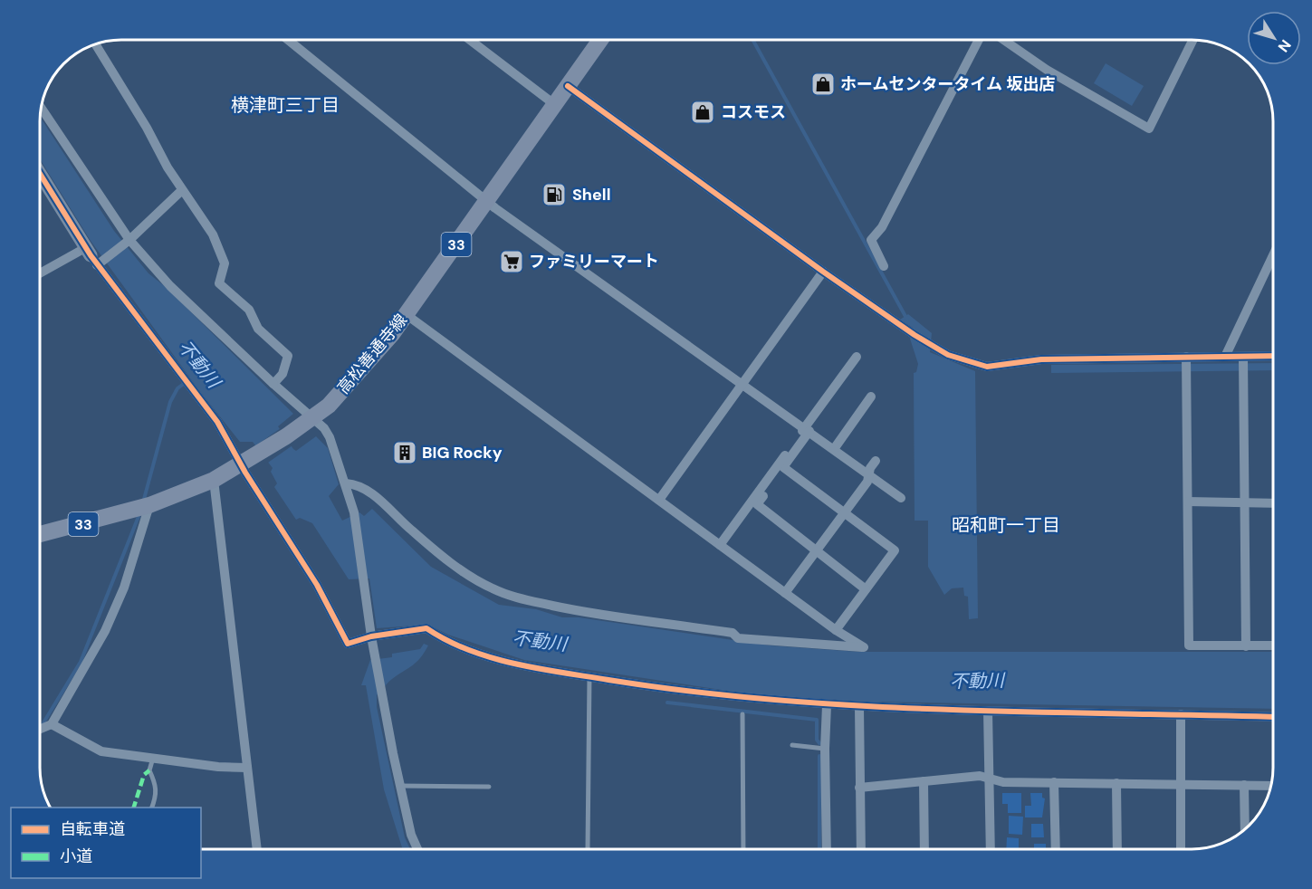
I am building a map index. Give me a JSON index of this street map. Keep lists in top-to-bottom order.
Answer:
{
  "streets": {
    "main road": ["33", "高松善通寺線"]
  },
  "districts": ["横津町三丁目", "昭和町一丁目"],
  "water": ["不動川"],
  "places": {
    "shop": ["ホームセンタータイム 坂出店", "コスモス"],
    "fuel station": ["Shell"],
    "supermarket": ["ファミリーマート"],
    "building": ["BIG Rocky"]
  },
  "legend": ["自転車道", "小道"],
  "north": "bottom right"
}
